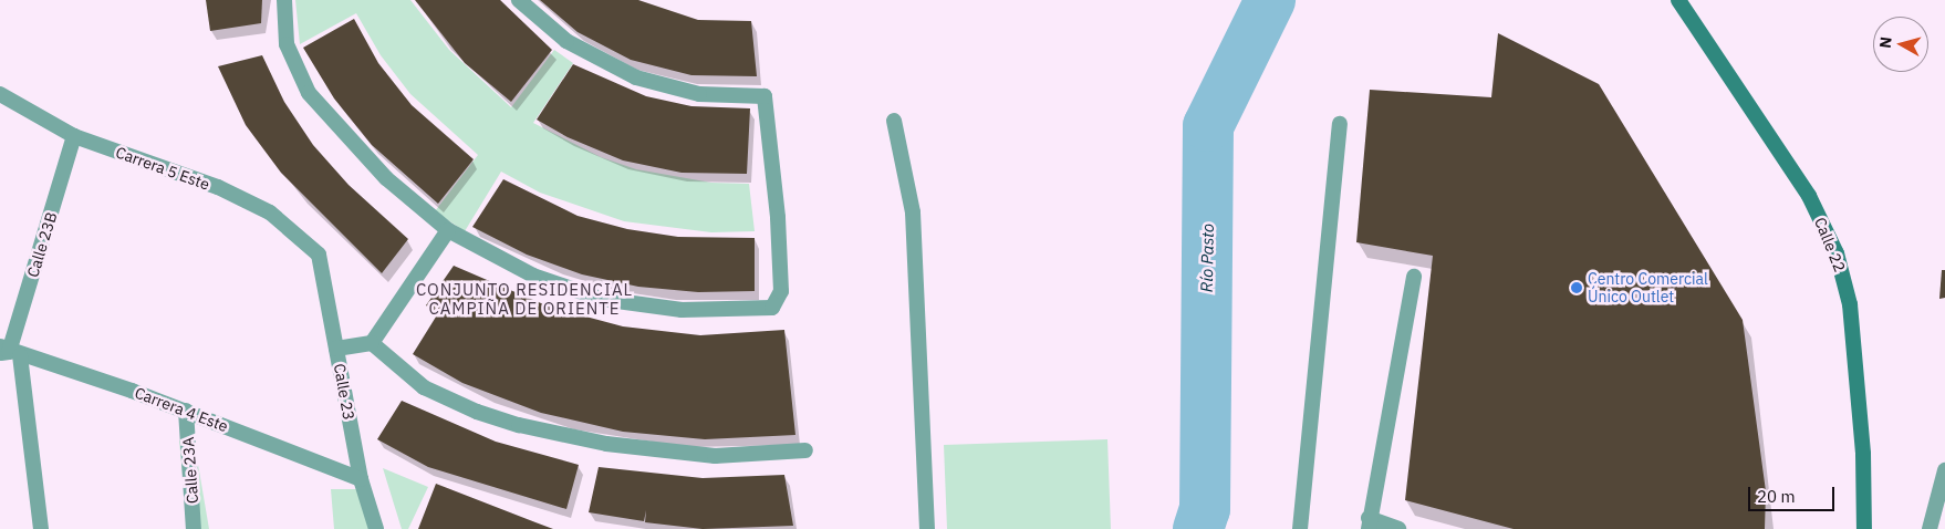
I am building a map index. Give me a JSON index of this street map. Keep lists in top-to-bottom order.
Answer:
{
  "streets": {
    "main road": ["Calle 22"],
    "street": [
      "Carrera 5 Este",
      "Calle 23B",
      "Calle 23",
      "Carrera 4 Este",
      "Calle 23A"
    ]
  },
  "crossings": [
    ["Carrera 5 Este", "Calle 23B"],
    ["Carrera 5 Este", "Calle 23"],
    ["Calle 23B", "Carrera 4 Este"],
    ["Calle 23", "Carrera 4 Este"],
    ["Carrera 4 Este", "Calle 23A"]
  ],
  "districts": ["CONJUNTO RESIDENCIAL CAMPIÑA DE ORIENTE"],
  "water": ["Río Pasto"],
  "places": ["Centro Comercial Único Outlet"],
  "scale_bar": "20 m",
  "north": "left"
}
